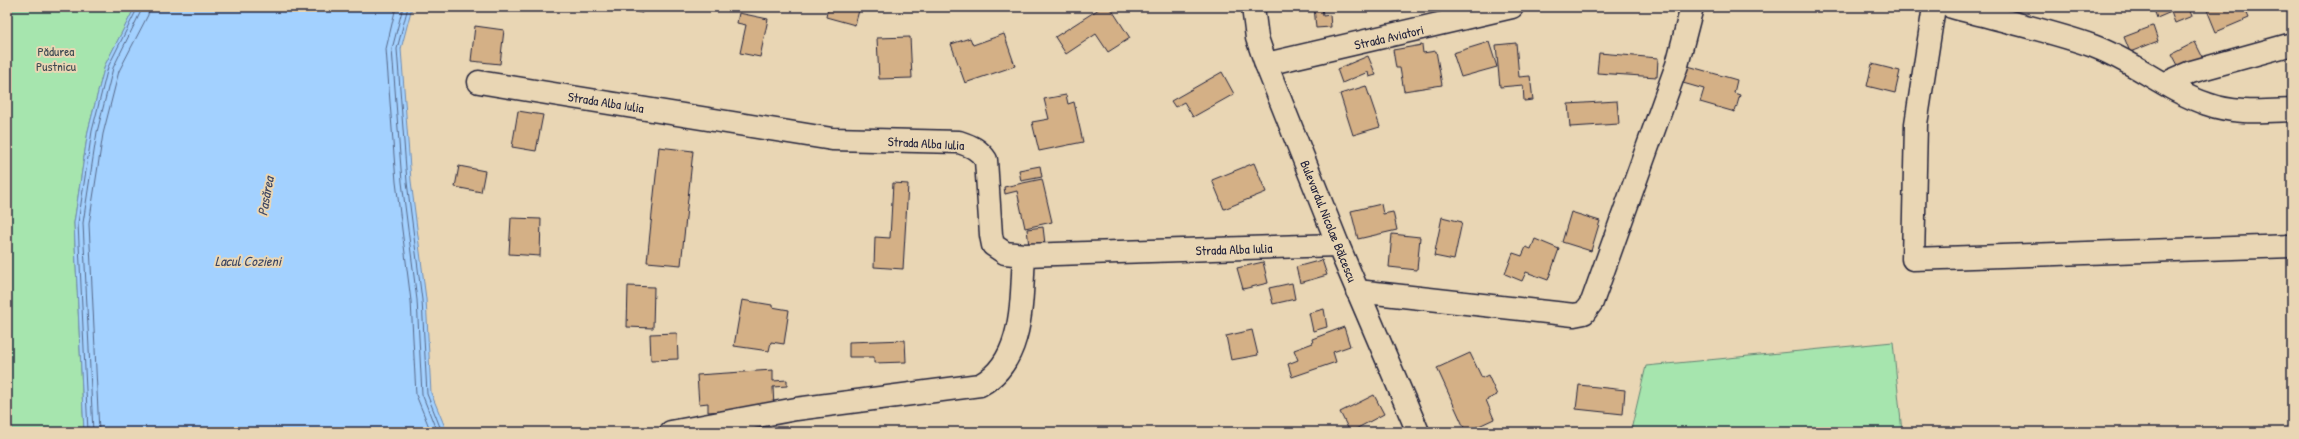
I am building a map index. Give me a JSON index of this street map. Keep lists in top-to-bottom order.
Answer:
{
  "streets": {
    "street": ["Strada Aviatori", "Strada Alba Iulia", "Bulevardul Nicolae Bălcescu"]
  },
  "crossings": [
    ["Strada Aviatori", "Bulevardul Nicolae Bălcescu"],
    ["Strada Alba Iulia", "Bulevardul Nicolae Bălcescu"]
  ],
  "water": ["Pasărea", "Lacul Cozieni"],
  "parks": ["Pădurea Pustnicu"]
}
